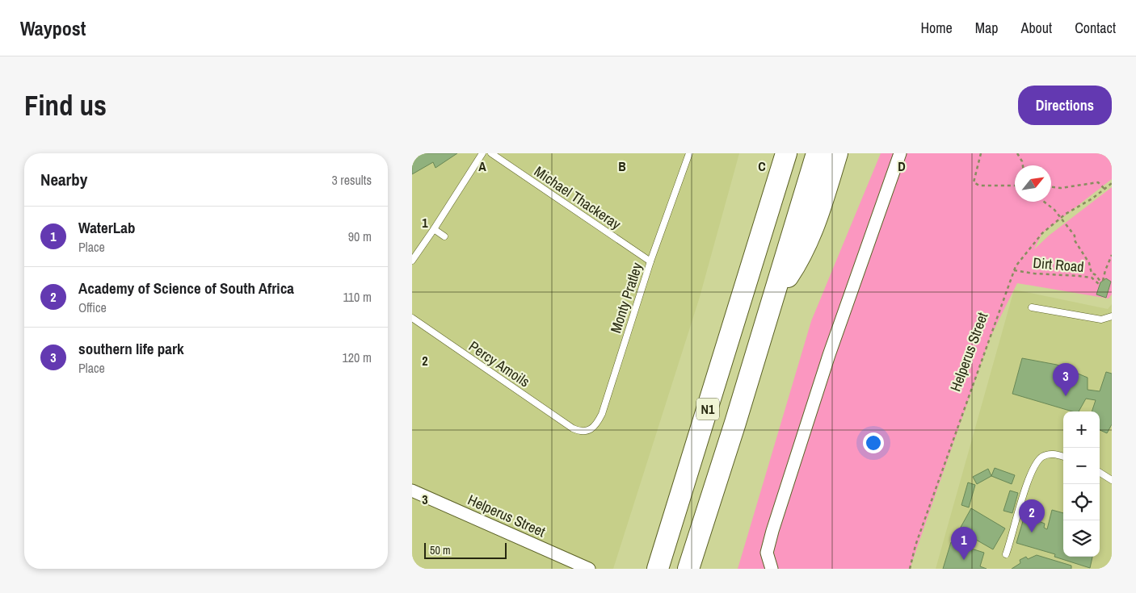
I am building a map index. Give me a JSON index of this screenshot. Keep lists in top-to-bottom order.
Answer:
{
  "streets": {
    "highway": ["N1"],
    "street": ["Helperus Street"],
    "lane": ["Michael Thackeray", "Monty Pratley", "Percy Amoils"],
    "path": ["Dirt Road"]
  },
  "crossings": [
    ["Michael Thackeray", "Monty Pratley"],
    ["Dirt Road", "Helperus Street"],
    ["Monty Pratley", "Percy Amoils"]
  ],
  "scale_bar": "50 m",
  "north": "top right",
  "page": {
    "header": "Waypost",
    "nav": [
      "Home",
      "Map",
      "About",
      "Contact"
    ],
    "buttons": "Directions",
    "title": "Find us",
    "heading": ["Nearby", "3 results"],
    "list": [
      {
        "mark": "1",
        "name": "WaterLab",
        "note": "Place",
        "value": "90 m"
      },
      {
        "mark": "2",
        "name": "Academy of Science of South Africa",
        "note": "Office",
        "value": "110 m"
      },
      {
        "mark": "3",
        "name": "southern life park",
        "note": "Place",
        "value": "120 m"
      }
    ],
    "pins": ["3", "2", "1"],
    "map_buttons": ["+", "−"],
    "scale": "50 m"
  },
  "grid": {
    "columns": [
      "A",
      "B",
      "C",
      "D"
    ],
    "rows": ["1", "2", "3"]
  }
}
